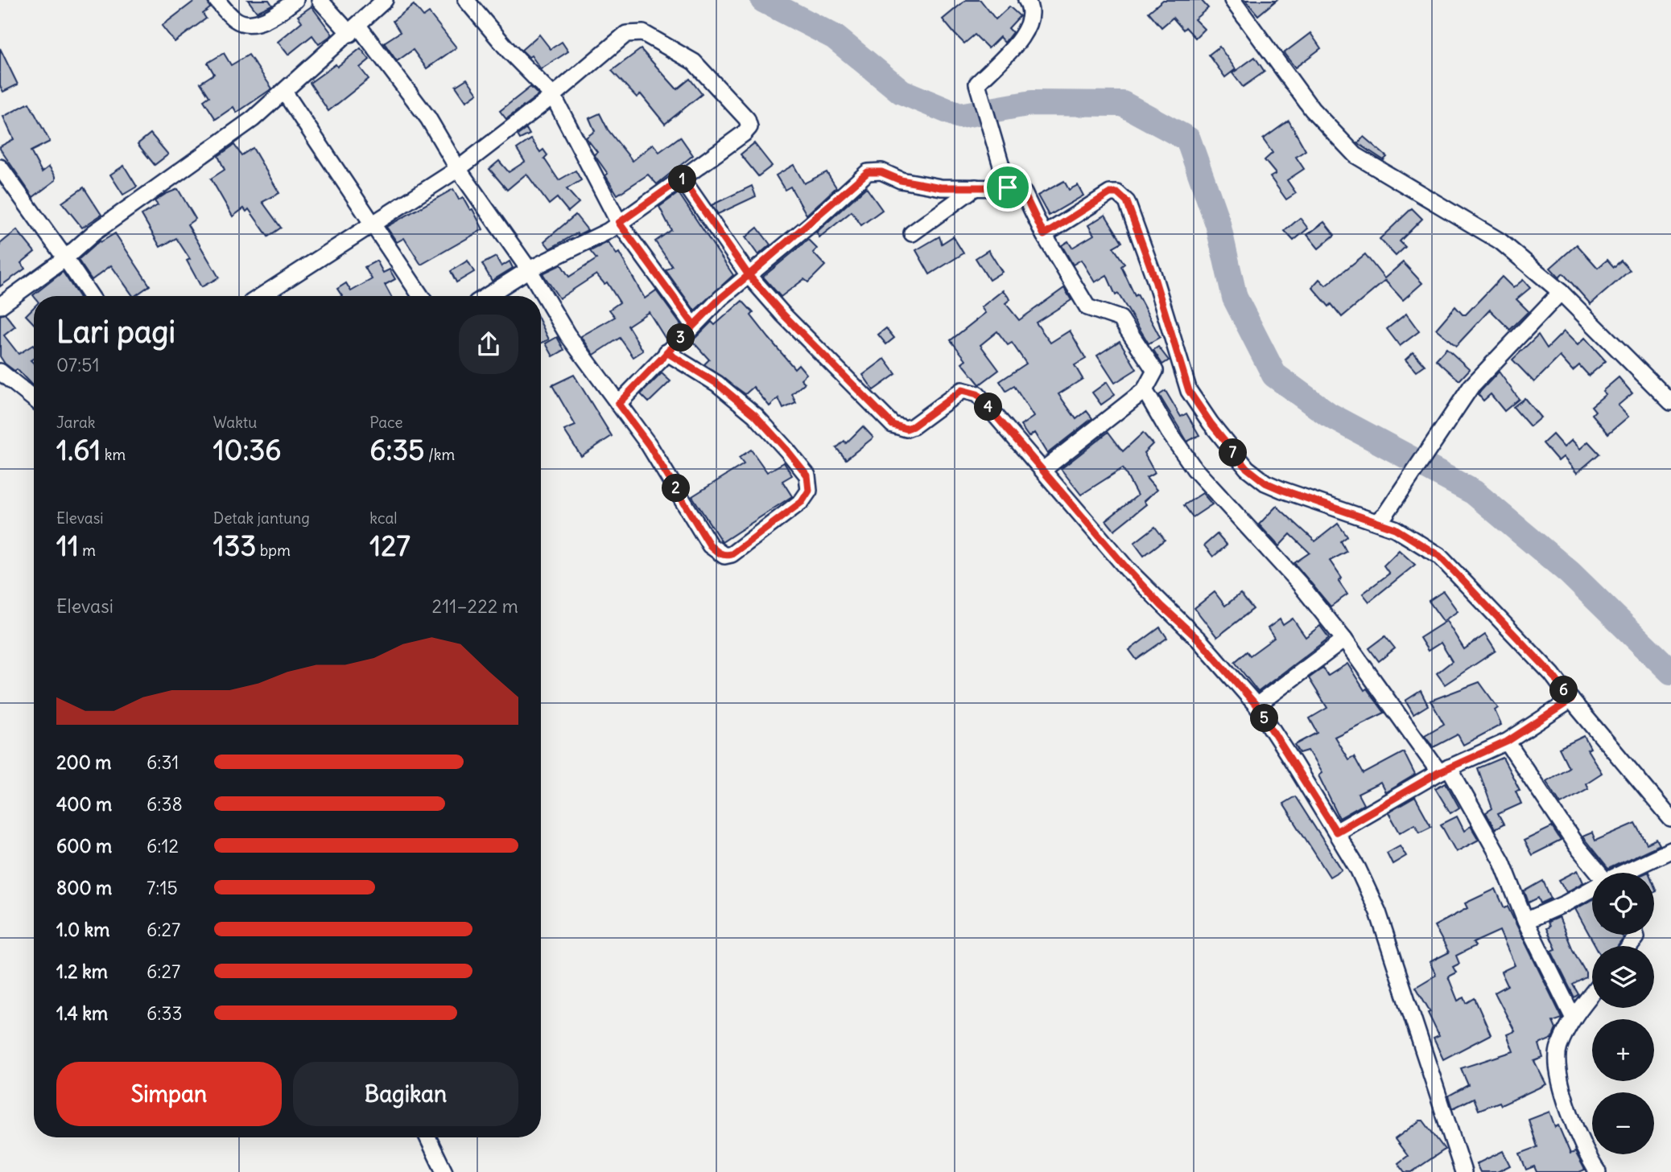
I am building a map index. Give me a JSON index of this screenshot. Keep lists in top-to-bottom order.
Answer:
{
  "page": {
    "pins": [
      "1",
      "3",
      "4",
      "7",
      "2",
      "6",
      "5"
    ],
    "heading": ["Lari pagi", "07:51"],
    "stats": [
      ["Jarak", "1.61 km"],
      ["Waktu", "10:36"],
      ["Pace", "6:35 /km"],
      ["Elevasi", "11 m"],
      ["Detak jantung", "133 bpm"],
      ["kcal", "127"]
    ],
    "chart": ["Elevasi", "211–222 m"],
    "list": [
      {
        "name": "200 m",
        "note": "6:31"
      },
      {
        "name": "400 m",
        "note": "6:38"
      },
      {
        "name": "600 m",
        "note": "6:12"
      },
      {
        "name": "800 m",
        "note": "7:15"
      },
      {
        "name": "1.0 km",
        "note": "6:27"
      },
      {
        "name": "1.2 km",
        "note": "6:27"
      },
      {
        "name": "1.4 km",
        "note": "6:33"
      }
    ],
    "map_buttons": ["+", "−"],
    "buttons": ["Simpan", "Bagikan"]
  }
}
